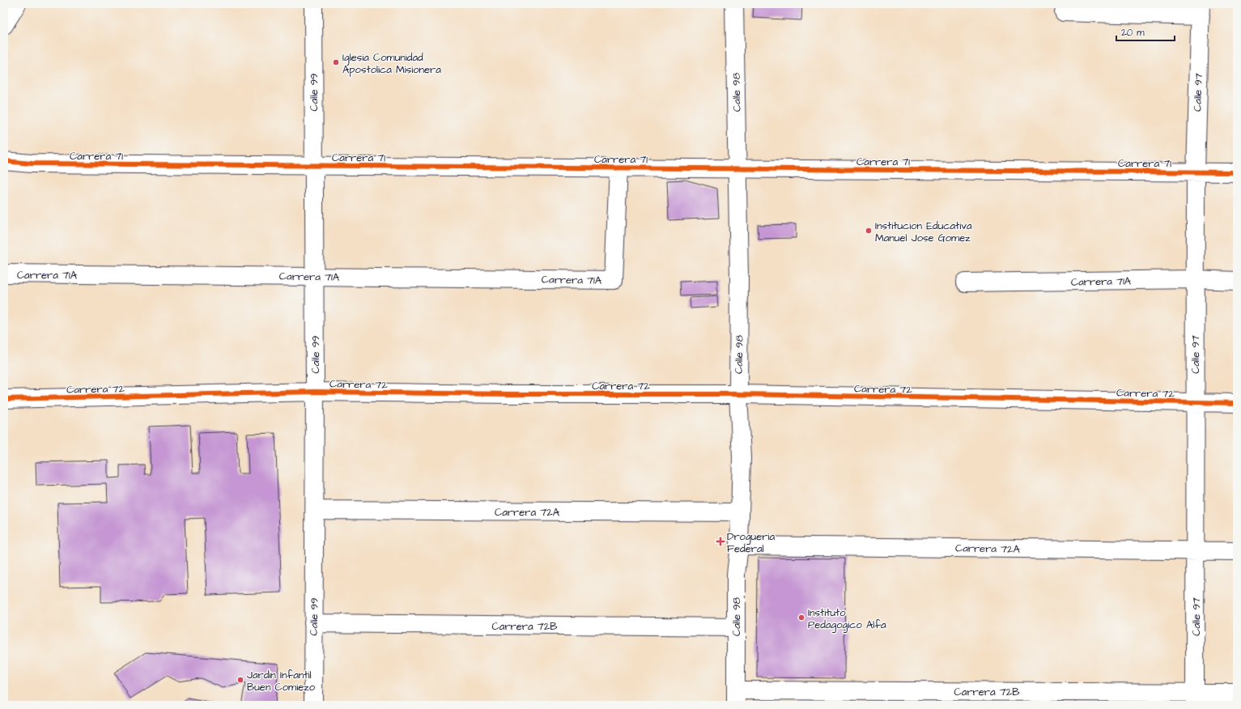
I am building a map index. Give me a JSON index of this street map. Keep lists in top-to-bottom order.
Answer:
{
  "streets": {
    "street": [
      "Calle 99",
      "Calle 98",
      "Calle 97",
      "Carrera 71",
      "Carrera 71A",
      "Carrera 72",
      "Carrera 72A",
      "Carrera 72B"
    ]
  },
  "crossings": [
    ["Calle 99", "Carrera 71"],
    ["Calle 99", "Carrera 71A"],
    ["Calle 99", "Carrera 72"],
    ["Calle 99", "Carrera 72A"],
    ["Calle 99", "Carrera 72B"],
    ["Calle 98", "Carrera 71"],
    ["Calle 98", "Carrera 72"],
    ["Calle 98", "Carrera 72A"],
    ["Calle 98", "Carrera 72B"],
    ["Calle 97", "Carrera 71"],
    ["Calle 97", "Carrera 71A"],
    ["Calle 97", "Carrera 72"],
    ["Calle 97", "Carrera 72A"],
    ["Calle 97", "Carrera 72B"],
    ["Carrera 71", "Carrera 71A"]
  ],
  "places": {
    "other": [
      "Iglesia Comunidad Apostolica Misionera",
      "Institucion Educativa Manuel Jose Gomez",
      "Instituto Pedagogico Alfa",
      "Jardin Infantil Buen Comiezo"
    ],
    "health": ["Drogueria Federal"]
  },
  "scale_bar": "20 m"
}
